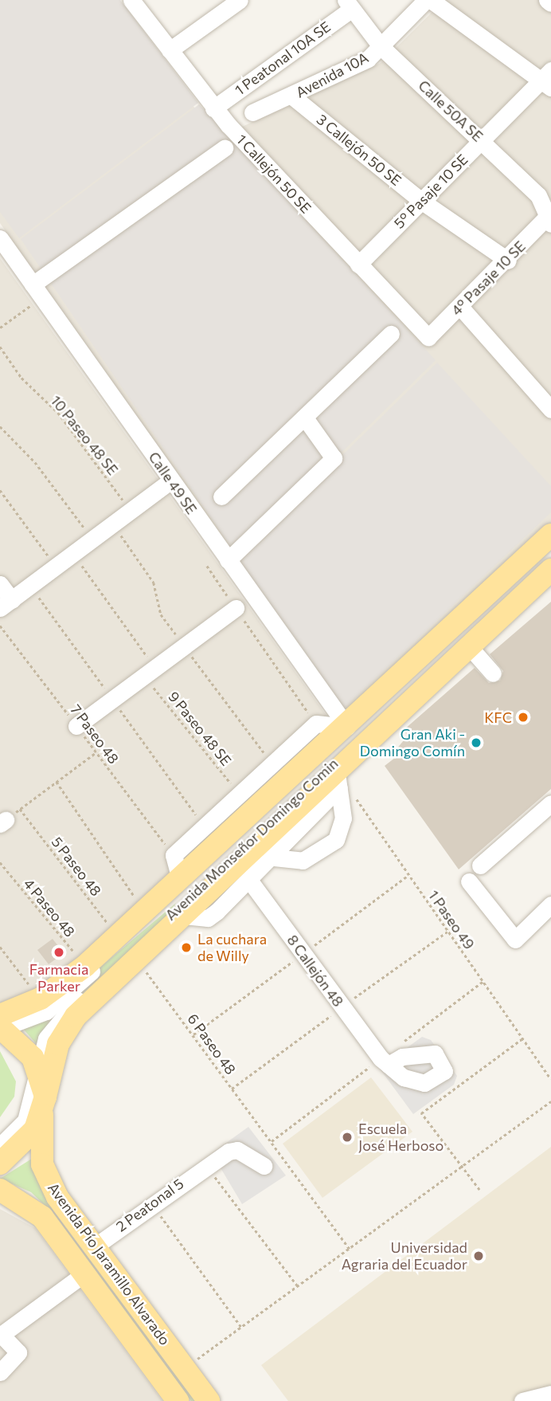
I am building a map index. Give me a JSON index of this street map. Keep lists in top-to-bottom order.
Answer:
{
  "streets": {
    "main road": ["Avenida Monseñor Domingo Comin", "Avenida Pío Jaramillo Alvarado"],
    "street": [
      "1 Peatonal 10A SE",
      "Avenida 10A",
      "Calle 50A SE",
      "3 Callejón 50 SE",
      "1 Callejón 50 SE",
      "5° Pasaje 10 SE",
      "4° Pasaje 10 SE",
      "Calle 49 SE",
      "8 Callejón 48",
      "2 Peatonal 5"
    ],
    "path": [
      "10 Paseo 48 SE",
      "9 Paseo 48 SE",
      "7 Paseo 48",
      "5 Paseo 48",
      "4 Paseo 48",
      "1 Paseo 49",
      "6 Paseo 48"
    ]
  },
  "crossings": [
    ["1 Peatonal 10A SE", "Calle 50A SE"],
    ["1 Peatonal 10A SE", "1 Callejón 50 SE"],
    ["Avenida 10A", "Calle 50A SE"],
    ["Avenida 10A", "3 Callejón 50 SE"],
    ["Calle 50A SE", "5° Pasaje 10 SE"],
    ["Calle 50A SE", "4° Pasaje 10 SE"],
    ["3 Callejón 50 SE", "5° Pasaje 10 SE"],
    ["3 Callejón 50 SE", "4° Pasaje 10 SE"],
    ["1 Callejón 50 SE", "5° Pasaje 10 SE"],
    ["1 Callejón 50 SE", "4° Pasaje 10 SE"],
    ["Calle 49 SE", "Avenida Monseñor Domingo Comin"],
    ["7 Paseo 48", "Avenida Monseñor Domingo Comin"],
    ["Avenida Monseñor Domingo Comin", "5 Paseo 48"],
    ["Avenida Monseñor Domingo Comin", "4 Paseo 48"],
    ["Avenida Monseñor Domingo Comin", "8 Callejón 48"],
    ["Avenida Monseñor Domingo Comin", "6 Paseo 48"],
    ["Avenida Monseñor Domingo Comin", "Avenida Pío Jaramillo Alvarado"],
    ["2 Peatonal 5", "Avenida Pío Jaramillo Alvarado"]
  ],
  "places": [
    "KFC",
    "Gran Aki - Domingo Comín",
    "La cuchara de Willy",
    "Farmacia Parker",
    "Escuela José Herboso",
    "Universidad Agraria del Ecuador"
  ]
}
